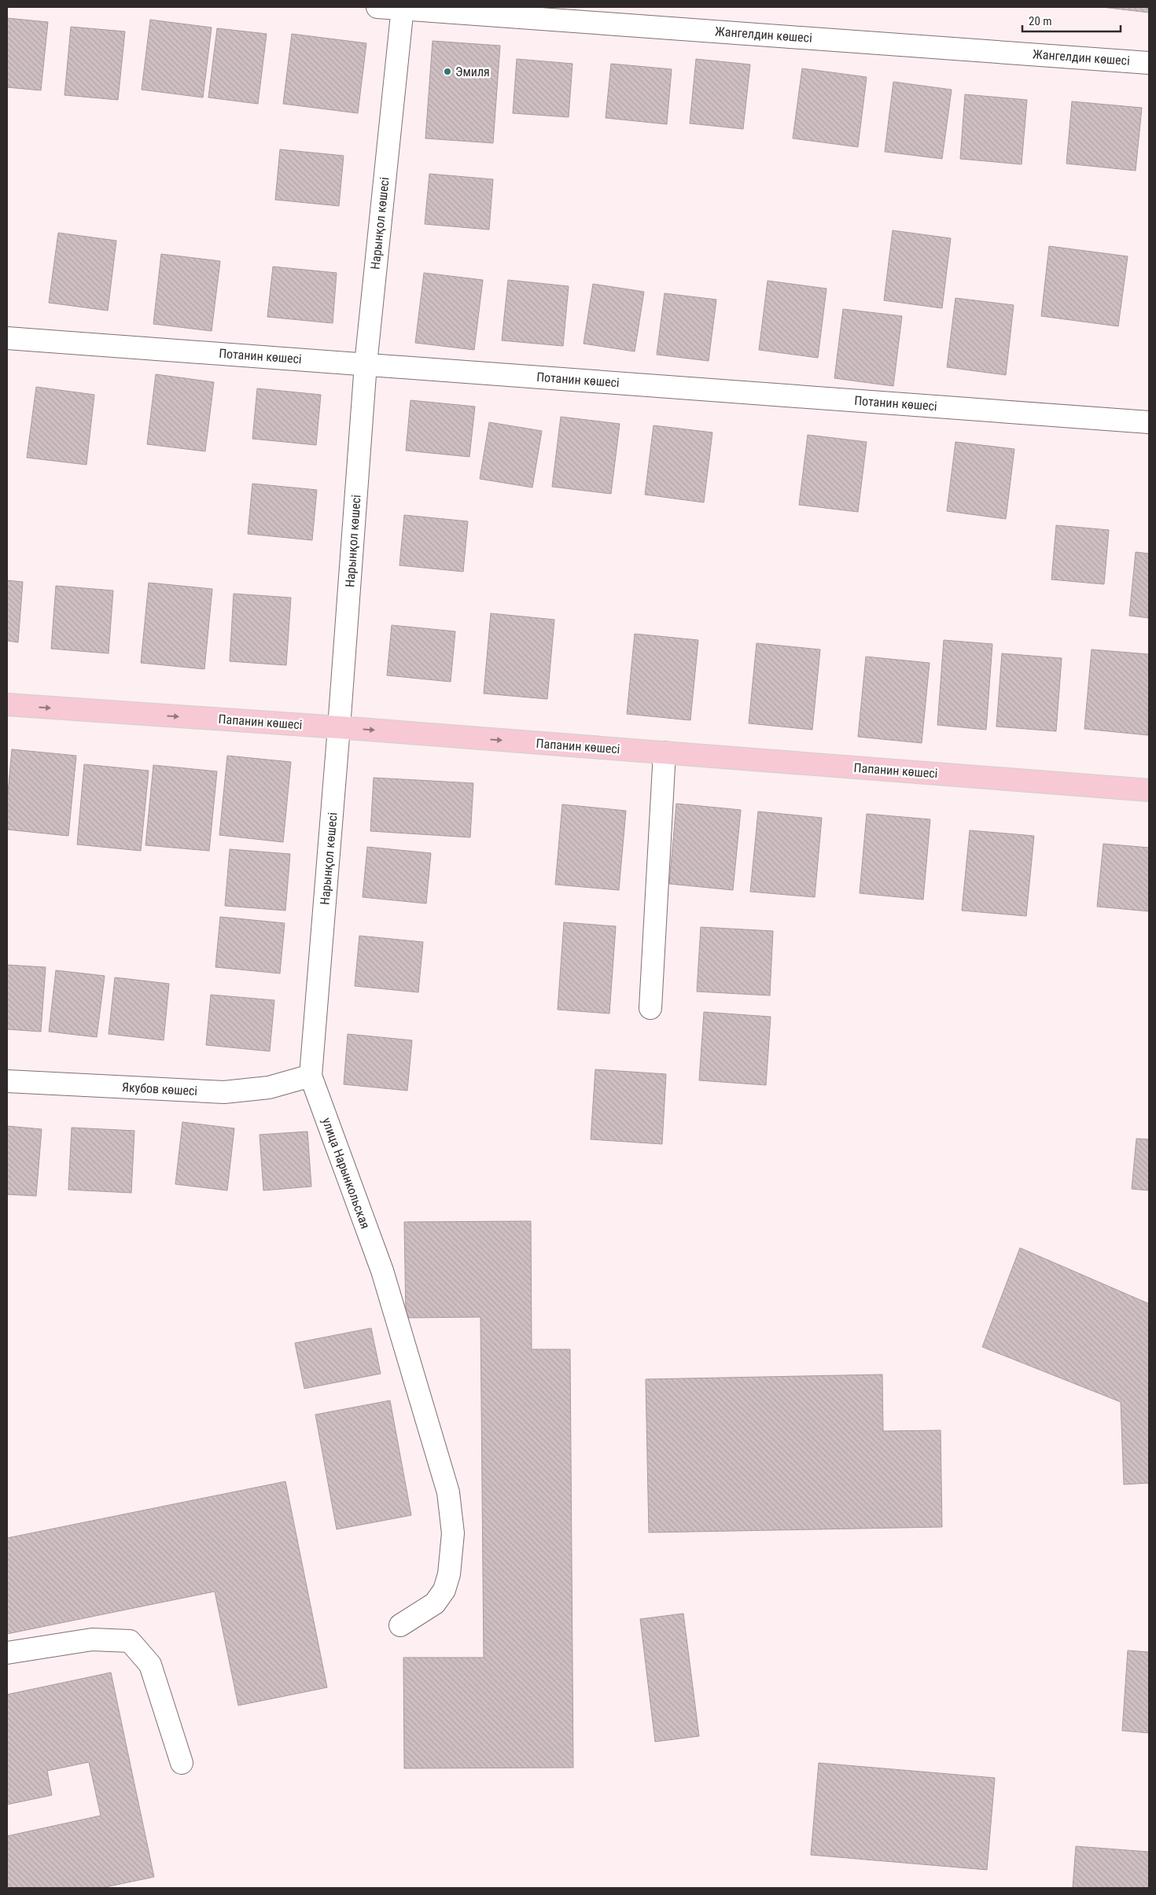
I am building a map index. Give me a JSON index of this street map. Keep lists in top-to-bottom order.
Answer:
{
  "streets": {
    "main road": ["Папанин көшесі"],
    "street": [
      "Жангелдин көшесі",
      "Нарынқол көшесі",
      "Потанин көшесі",
      "Якубов көшесі",
      "улица Нарынкольская"
    ]
  },
  "crossings": [
    ["Жангелдин көшесі", "Нарынқол көшесі"],
    ["Нарынқол көшесі", "Потанин көшесі"],
    ["Нарынқол көшесі", "Папанин көшесі"],
    ["Нарынқол көшесі", "Якубов көшесі"],
    ["Нарынқол көшесі", "улица Нарынкольская"],
    ["Якубов көшесі", "улица Нарынкольская"]
  ],
  "one_way": ["Папанин көшесі"],
  "places": ["Эмиля"],
  "scale_bar": "20 m"
}
